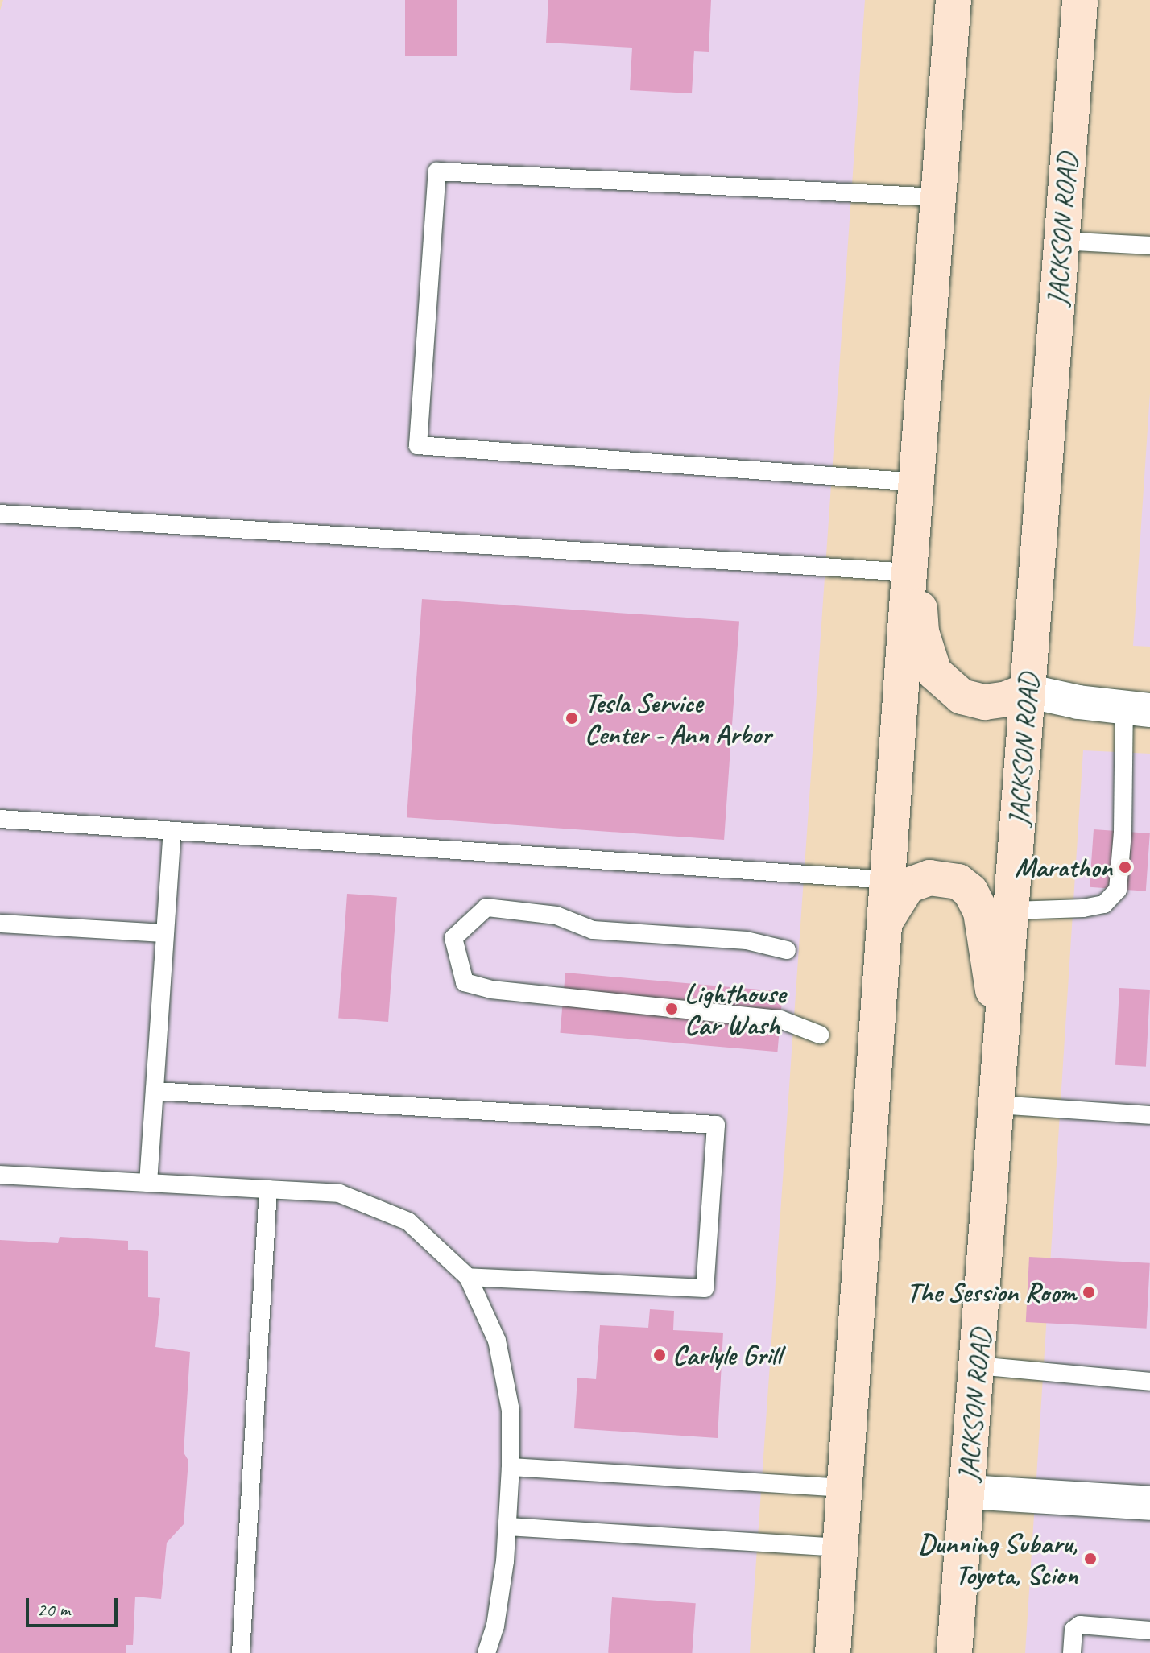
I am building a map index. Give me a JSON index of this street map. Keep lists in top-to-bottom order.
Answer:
{
  "streets": {
    "main road": ["JACKSON ROAD"]
  },
  "places": [
    "Tesla Service Center - Ann Arbor",
    "Marathon",
    "Lighthouse Car Wash",
    "The Session Room",
    "Carlyle Grill",
    "Dunning Subaru, Toyota, Scion"
  ],
  "scale_bar": "20 m"
}
